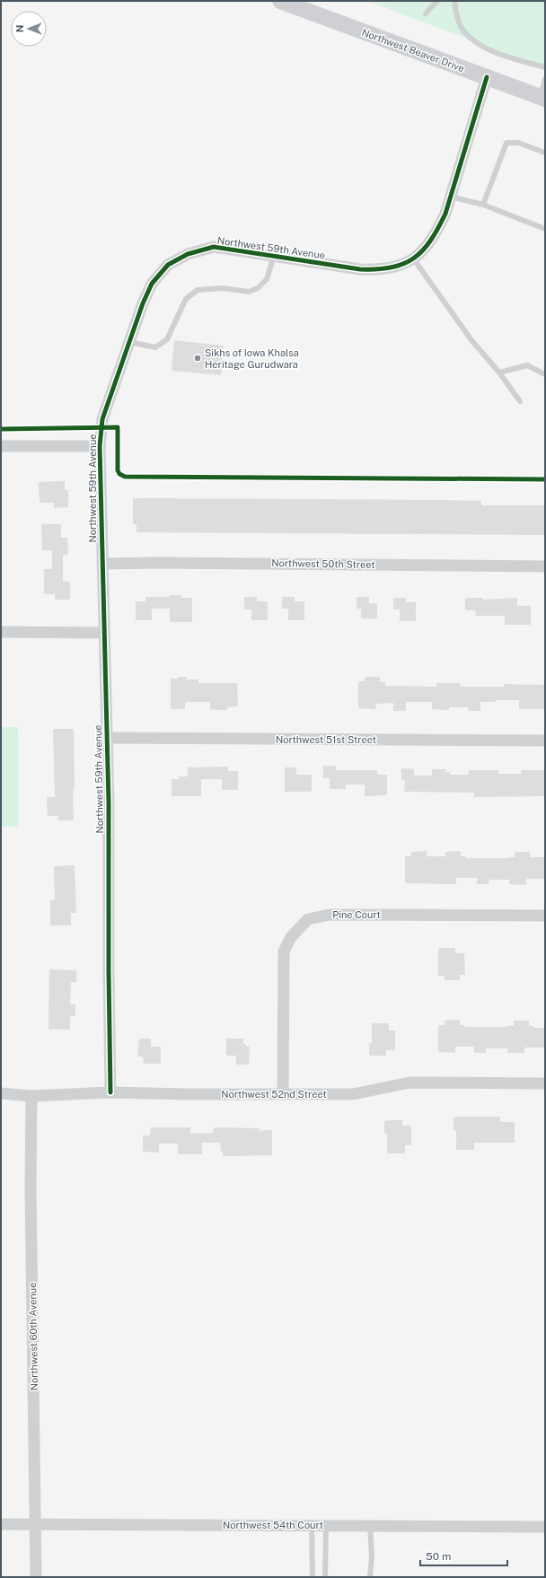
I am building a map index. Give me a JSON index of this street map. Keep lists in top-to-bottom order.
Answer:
{
  "streets": {
    "main road": ["Northwest Beaver Drive"],
    "street": [
      "Northwest 59th Avenue",
      "Northwest 50th Street",
      "Northwest 51st Street",
      "Pine Court",
      "Northwest 52nd Street",
      "Northwest 60th Avenue",
      "Northwest 54th Court"
    ]
  },
  "crossings": [
    ["Northwest Beaver Drive", "Northwest 59th Avenue"],
    ["Northwest 59th Avenue", "Northwest 50th Street"],
    ["Northwest 59th Avenue", "Northwest 51st Street"],
    ["Northwest 59th Avenue", "Northwest 52nd Street"],
    ["Pine Court", "Northwest 52nd Street"],
    ["Northwest 52nd Street", "Northwest 60th Avenue"],
    ["Northwest 60th Avenue", "Northwest 54th Court"]
  ],
  "places": ["Sikhs of Iowa Khalsa Heritage Gurudwara"],
  "scale_bar": "50 m",
  "north": "left"
}
